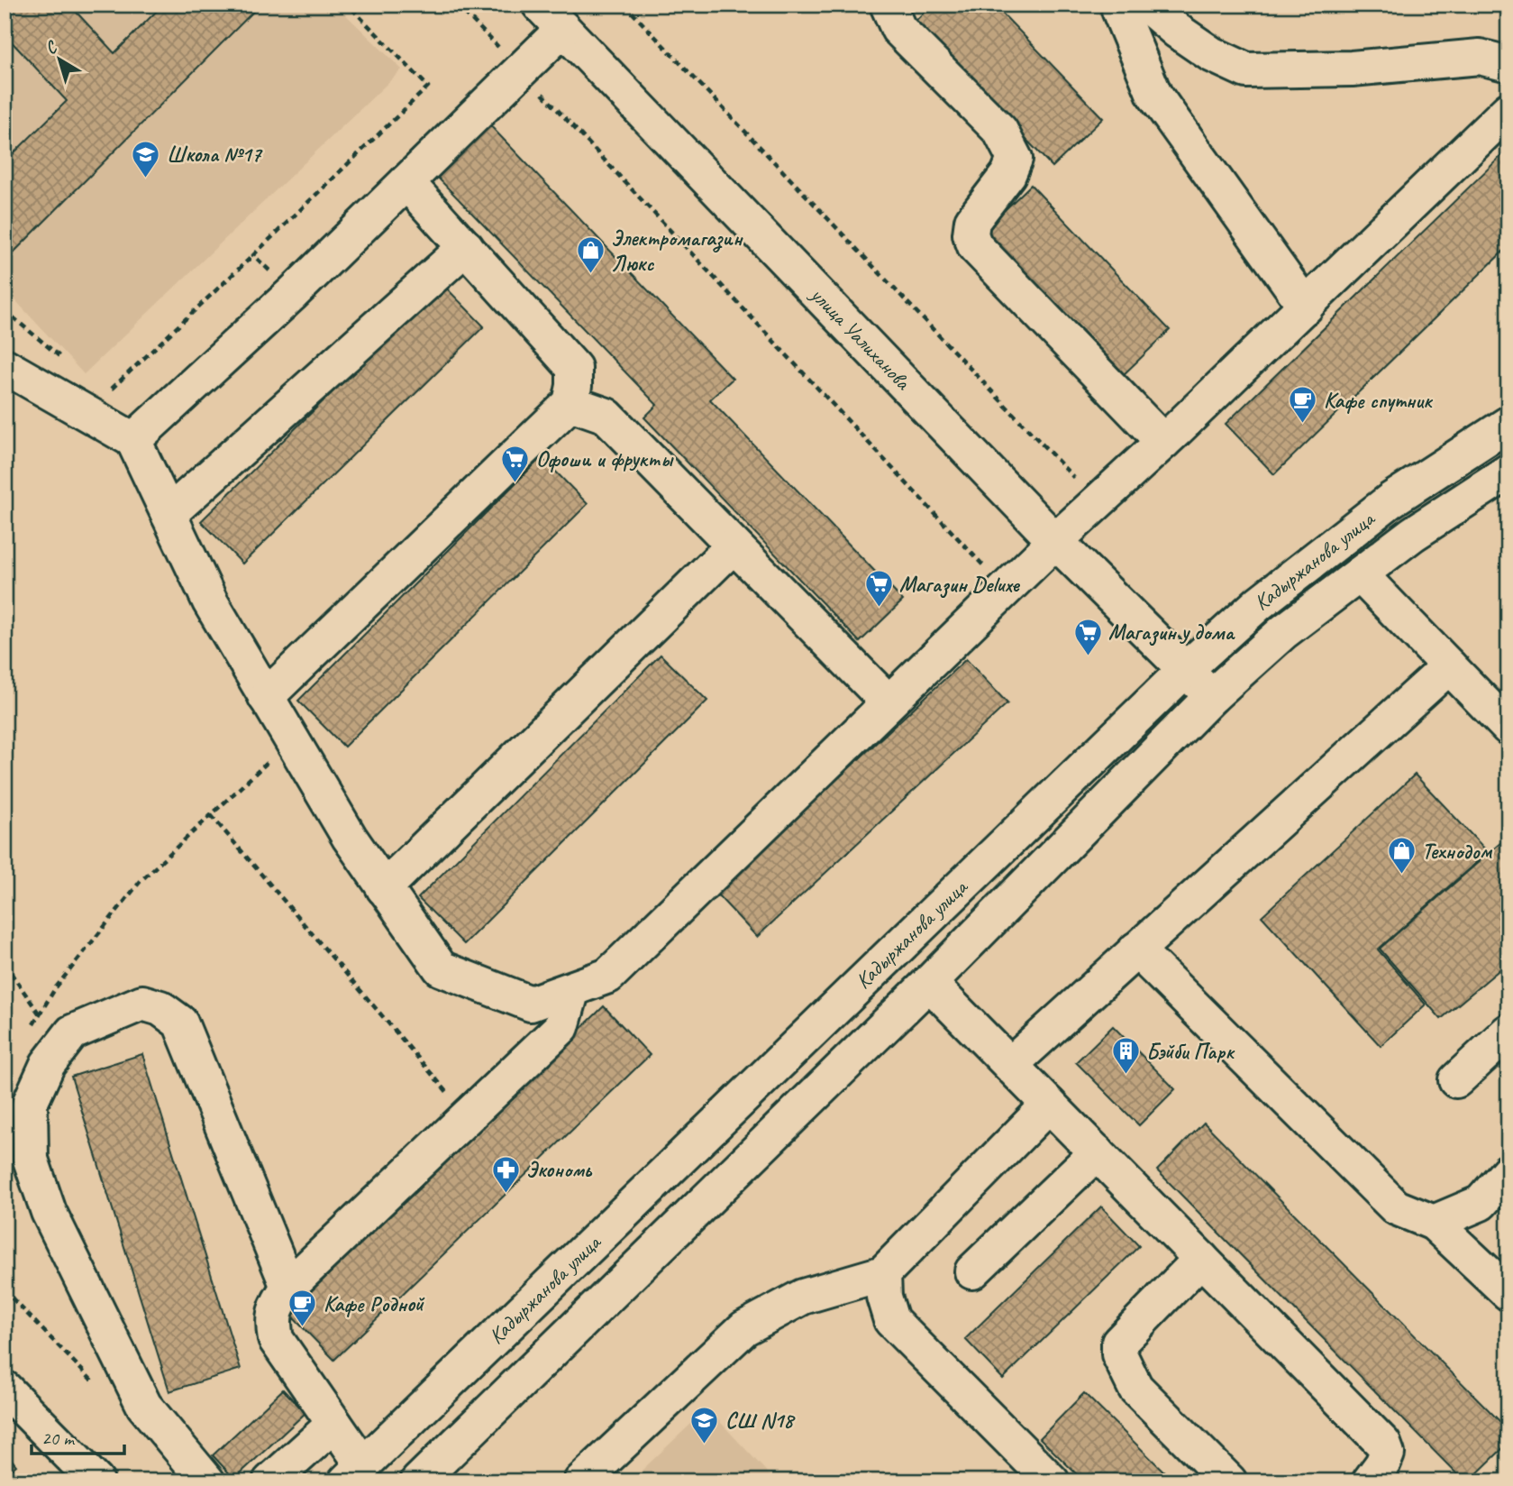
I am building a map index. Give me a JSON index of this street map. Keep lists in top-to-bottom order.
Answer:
{
  "streets": {
    "main road": ["улица Уалиханова", "Кадыржанова улица"]
  },
  "crossings": [
    ["улица Уалиханова", "Кадыржанова улица"]
  ],
  "places": {
    "school or university": ["Школа №17", "СШ N18"],
    "shop": ["Электромагазин Люкс", "Технодом"],
    "cafe": ["Кафе спутник", "Кафе Родной"],
    "supermarket": ["Офоши и фрукты", "Магазин Deluxe", "Магазин у дома"],
    "building": ["Бэйби Парк"],
    "pharmacy": ["Экономь"]
  },
  "scale_bar": "20 m",
  "north": "top left"
}
